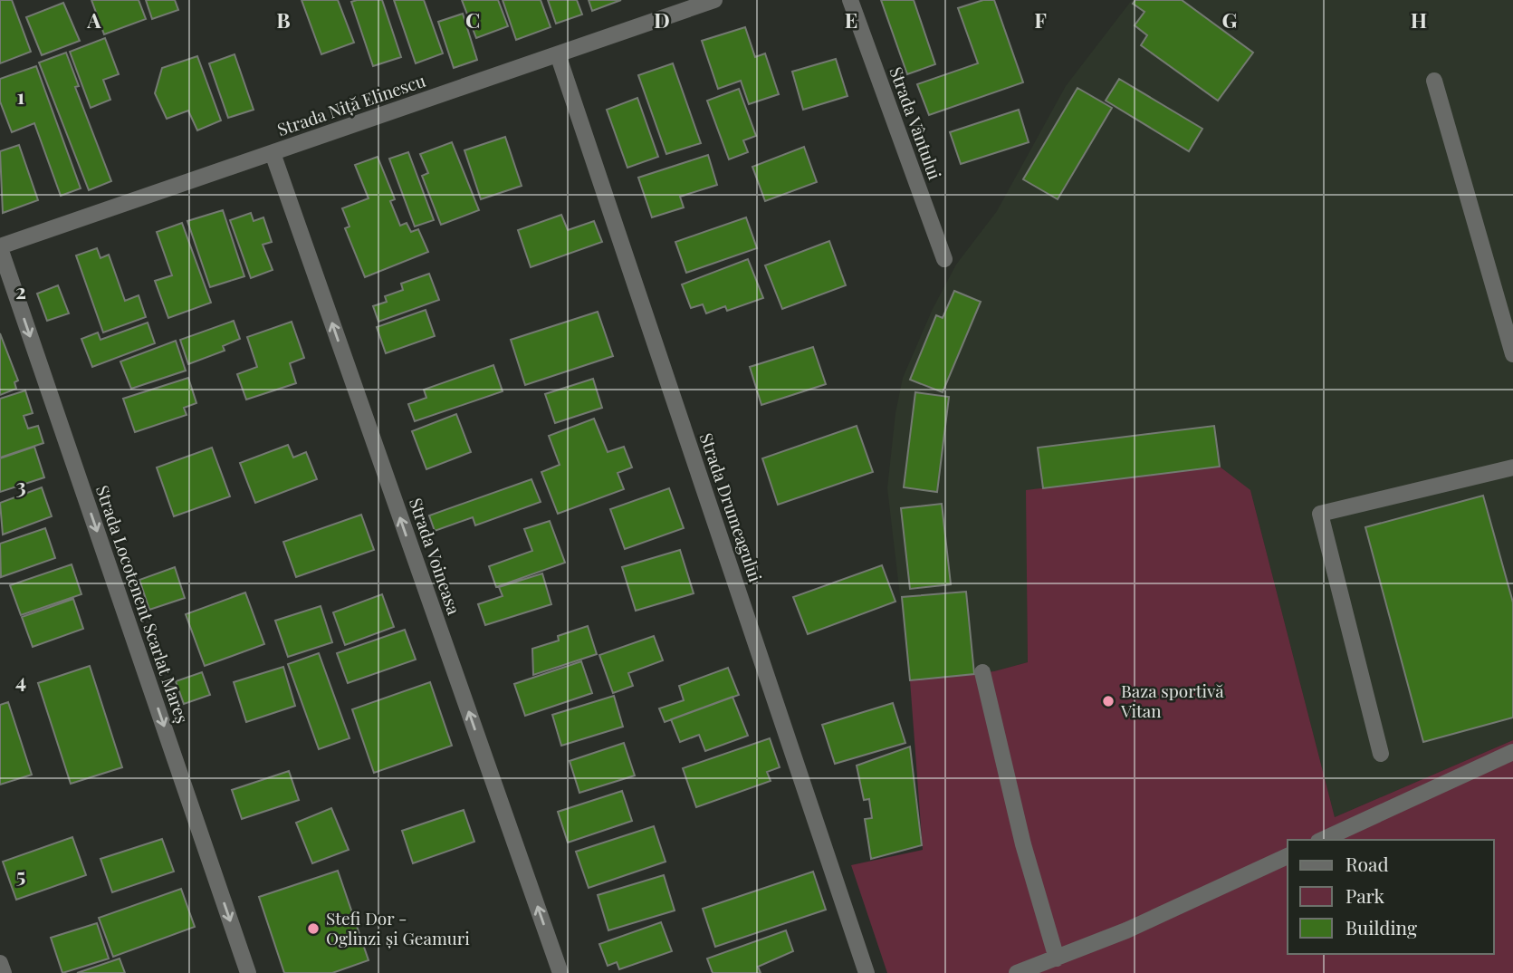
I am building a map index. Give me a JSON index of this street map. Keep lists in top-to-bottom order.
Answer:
{
  "streets": {
    "street": [
      "Strada Niță Elinescu",
      "Strada Vântului",
      "Strada Drumeagului",
      "Strada Voineasa",
      "Strada Locotenent Scarlat Mareș"
    ]
  },
  "crossings": [
    ["Strada Niță Elinescu", "Strada Drumeagului"],
    ["Strada Niță Elinescu", "Strada Voineasa"],
    ["Strada Niță Elinescu", "Strada Locotenent Scarlat Mareș"]
  ],
  "one_way": ["Strada Voineasa", "Strada Locotenent Scarlat Mareș"],
  "places": ["Baza sportivă Vitan", "Stefi Dor - Oglinzi și Geamuri"],
  "legend": ["Road", "Park", "Building"],
  "grid": {
    "columns": [
      "A",
      "B",
      "C",
      "D",
      "E",
      "F",
      "G",
      "H"
    ],
    "rows": [
      "1",
      "2",
      "3",
      "4",
      "5"
    ]
  }
}
